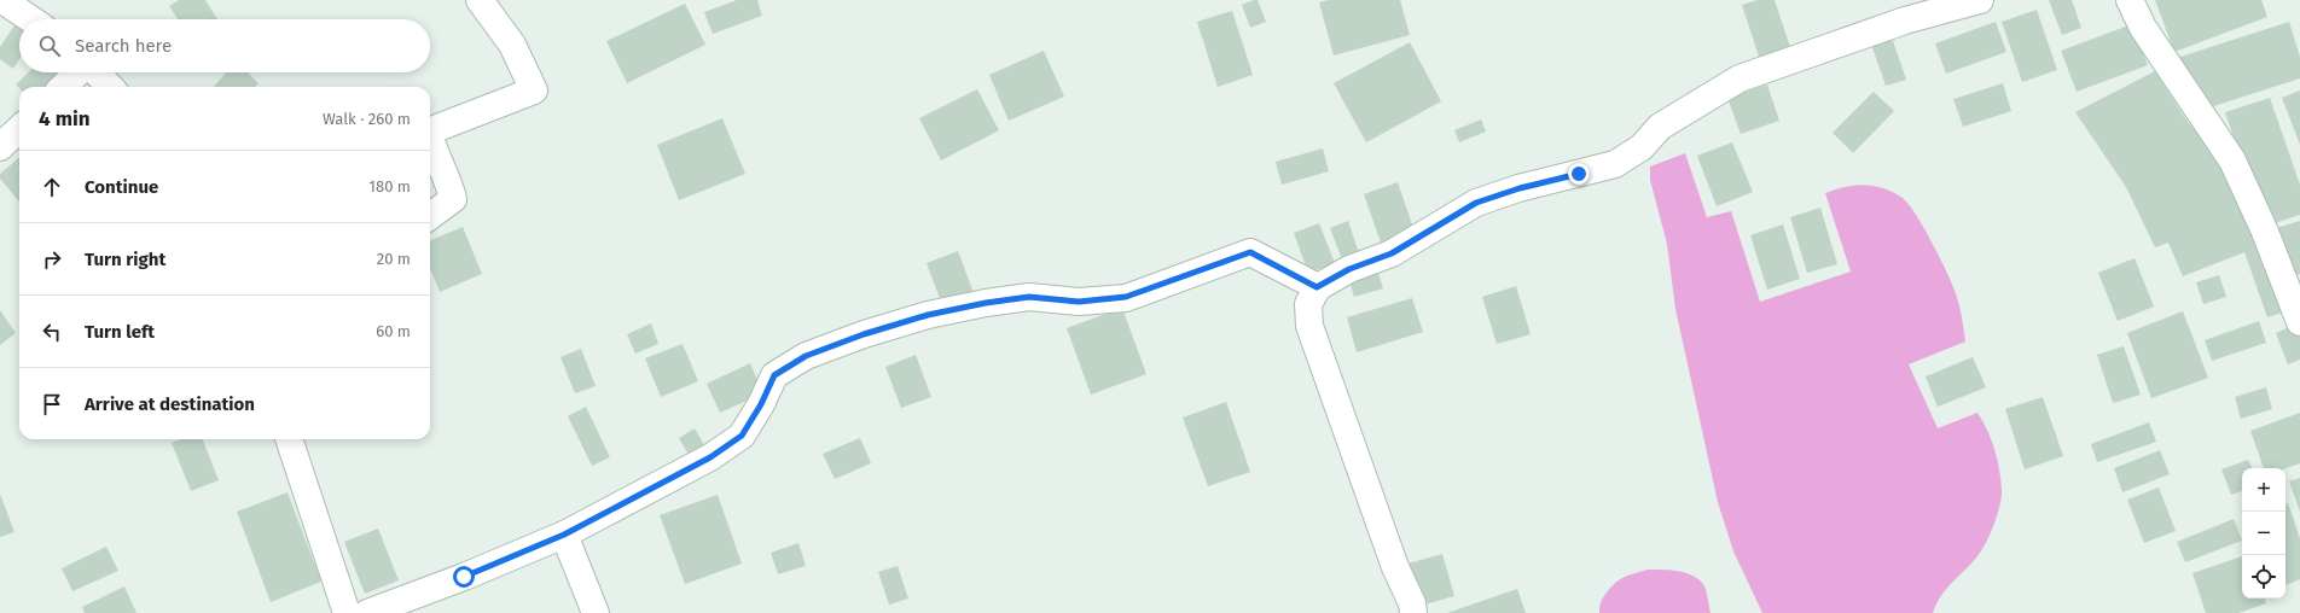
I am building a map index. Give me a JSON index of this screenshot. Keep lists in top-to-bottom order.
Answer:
{
  "page": {
    "search": "Search here",
    "heading": ["4 min", "Walk · 260 m"],
    "list": [
      ["Continue", "180 m"],
      ["Turn right", "20 m"],
      ["Turn left", "60 m"],
      "Arrive at destination"
    ],
    "map_buttons": ["+", "−"]
  }
}
